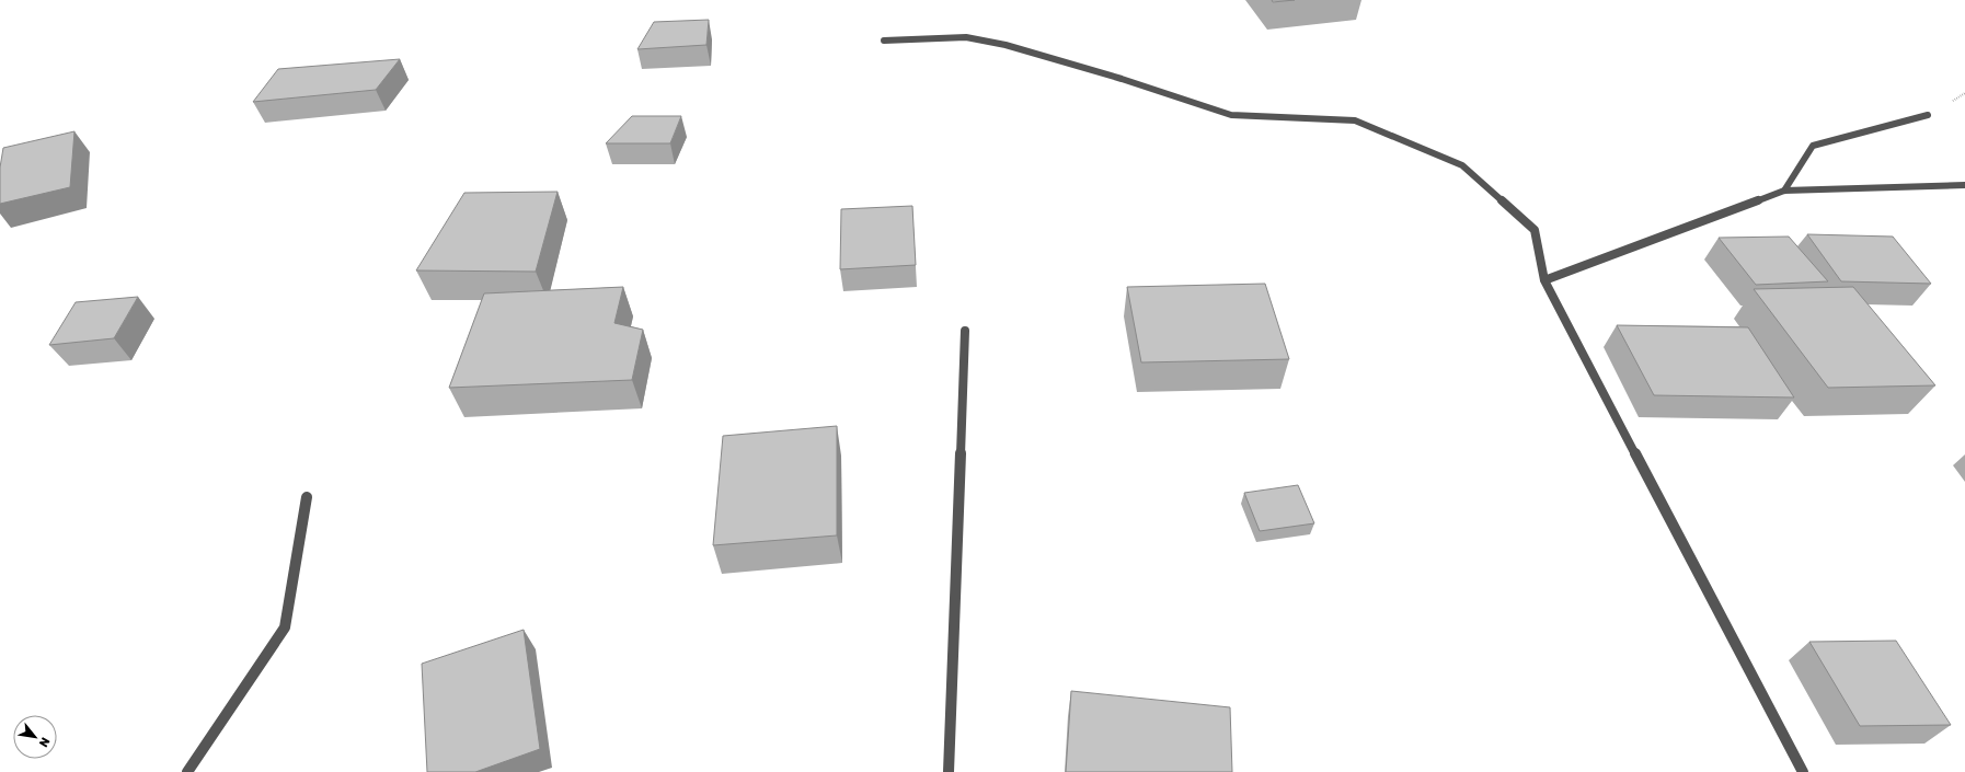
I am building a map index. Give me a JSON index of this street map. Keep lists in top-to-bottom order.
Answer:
{
  "north": "bottom right"
}
